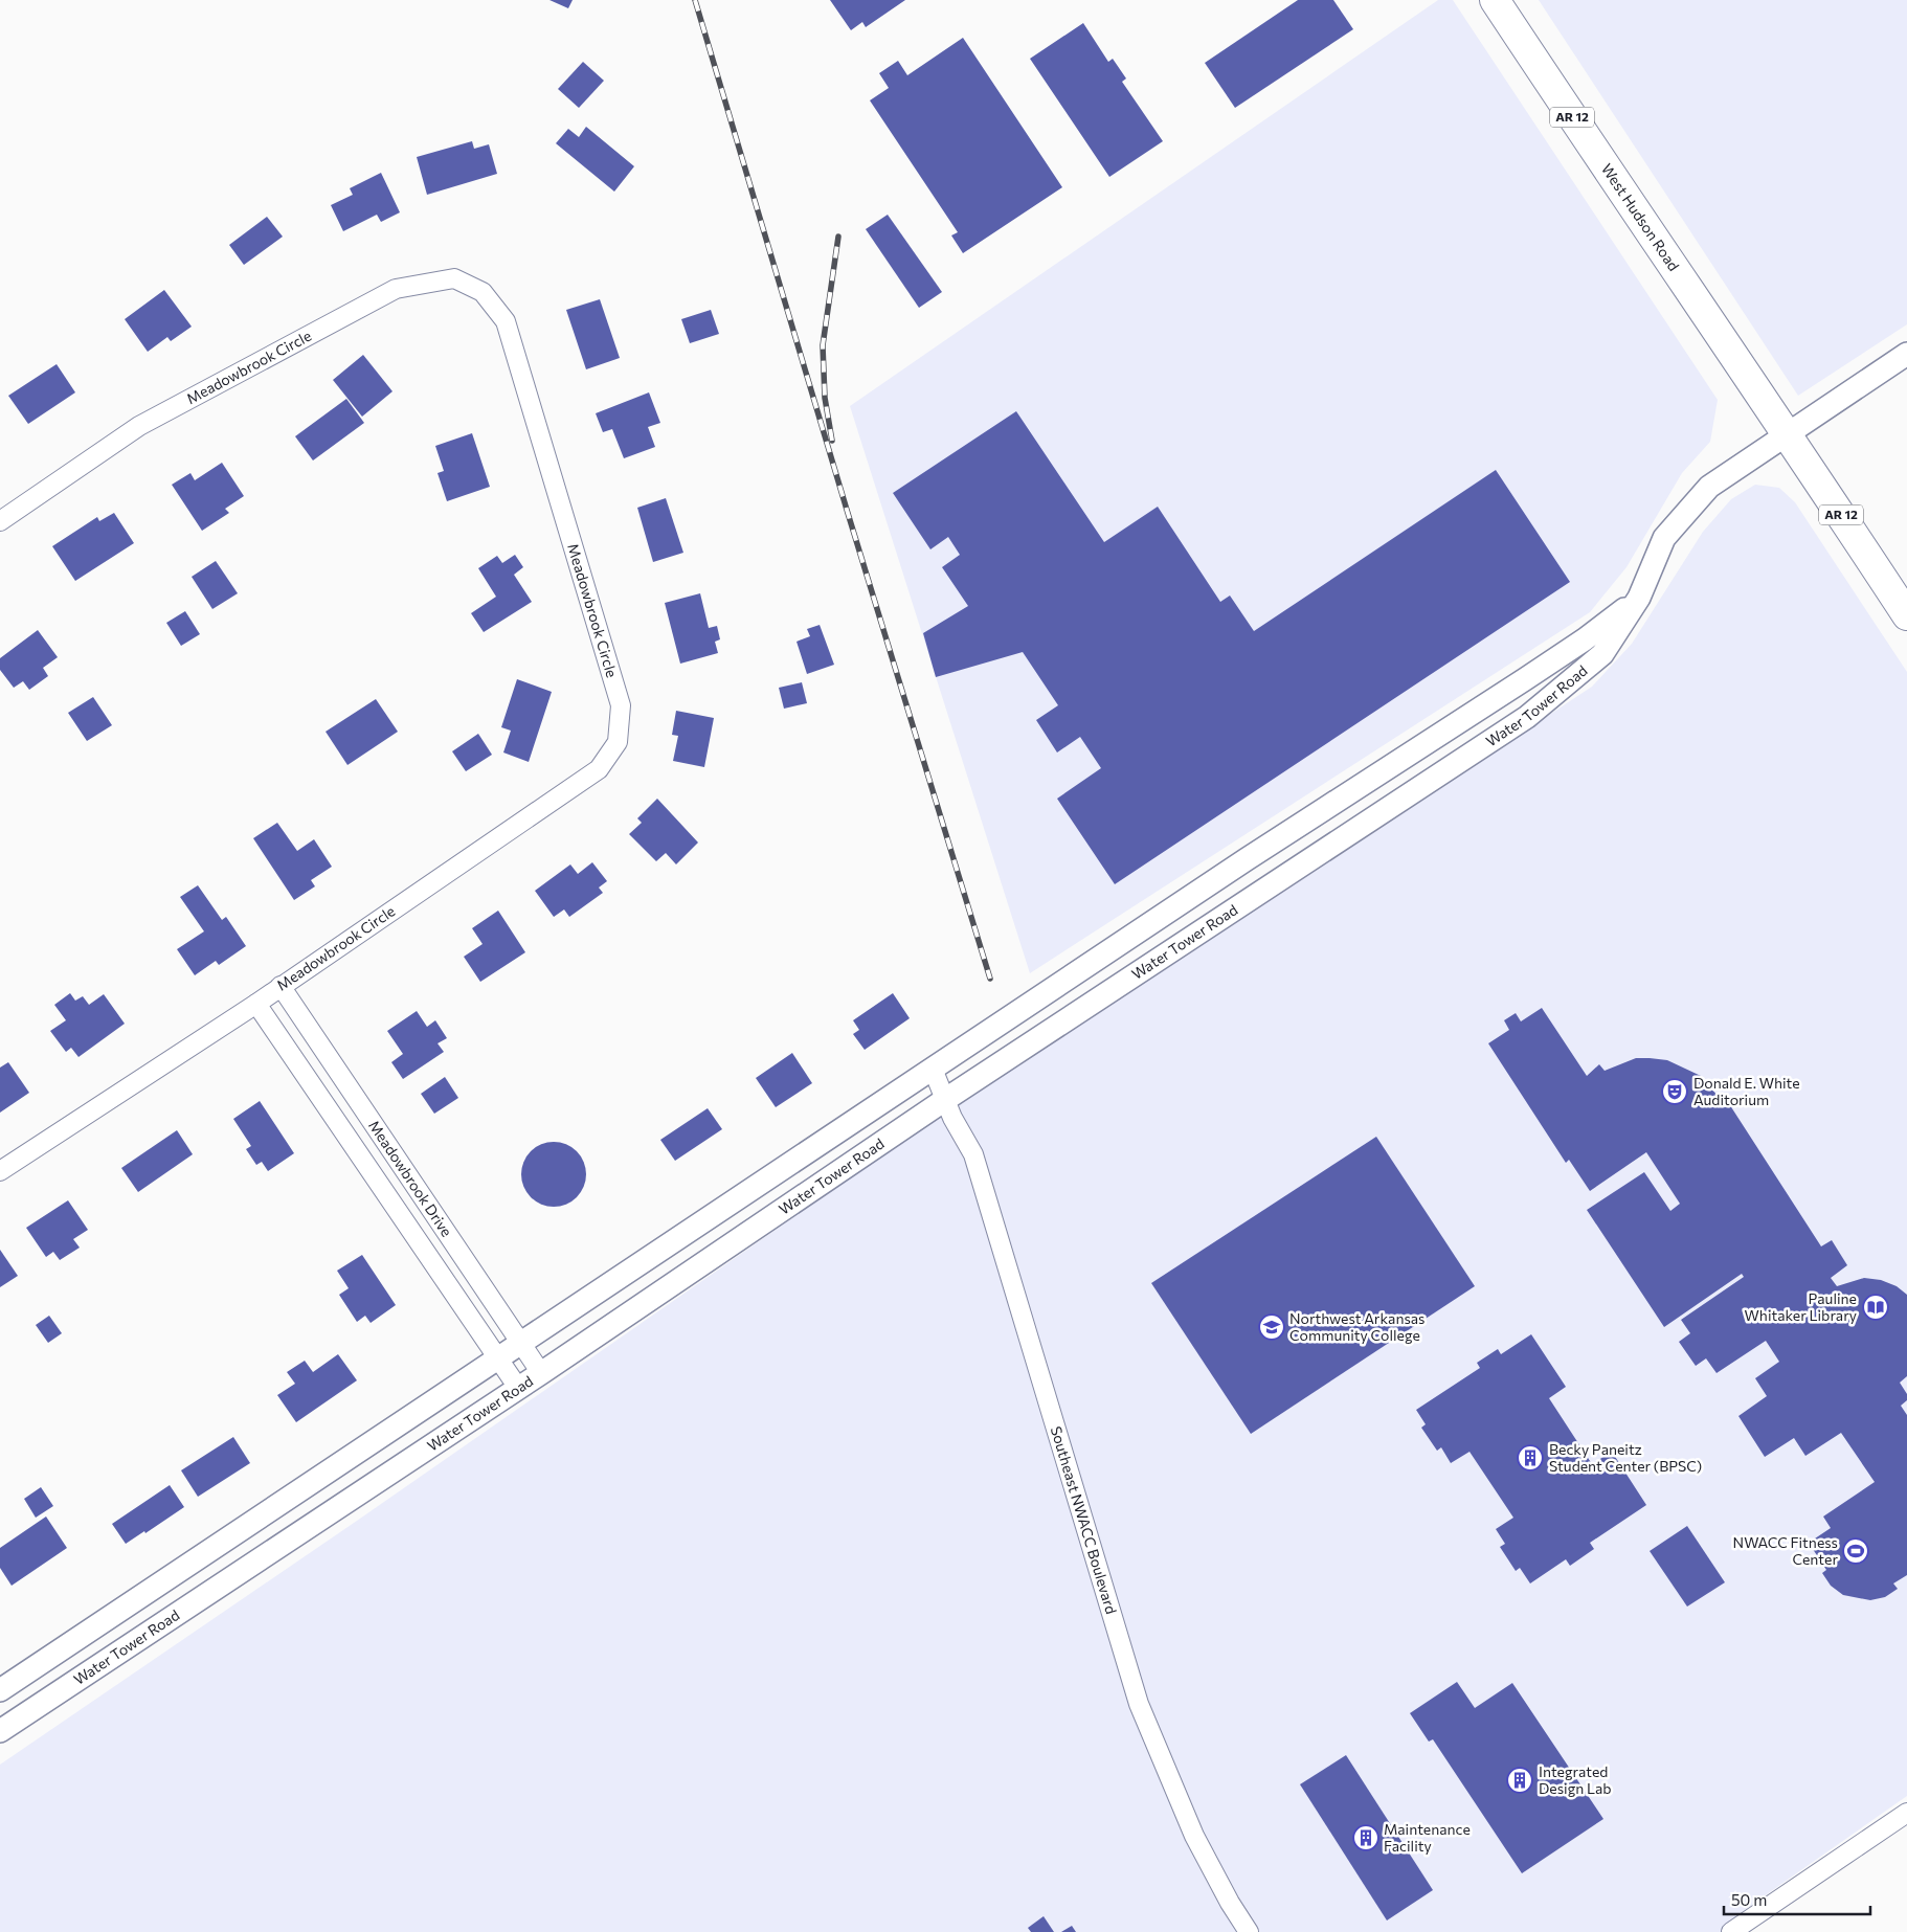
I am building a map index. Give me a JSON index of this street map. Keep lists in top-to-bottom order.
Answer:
{
  "streets": {
    "highway": ["AR 12", "West Hudson Road"],
    "street": [
      "Meadowbrook Circle",
      "Water Tower Road",
      "Meadowbrook Drive",
      "Southeast NWACC Boulevard"
    ]
  },
  "crossings": [
    ["AR 12", "West Hudson Road"],
    ["AR 12", "Water Tower Road"],
    ["West Hudson Road", "Water Tower Road"],
    ["Meadowbrook Circle", "Meadowbrook Drive"],
    ["Water Tower Road", "Meadowbrook Drive"],
    ["Water Tower Road", "Southeast NWACC Boulevard"]
  ],
  "places": {
    "theatre": ["Donald E. White Auditorium"],
    "library": ["Pauline Whitaker Library"],
    "school or university": ["Northwest Arkansas Community College"],
    "building": ["Becky Paneitz Student Center (BPSC)", "Integrated Design Lab", "Maintenance Facility"],
    "sports": ["NWACC Fitness Center"]
  },
  "scale_bar": "50 m"
}
